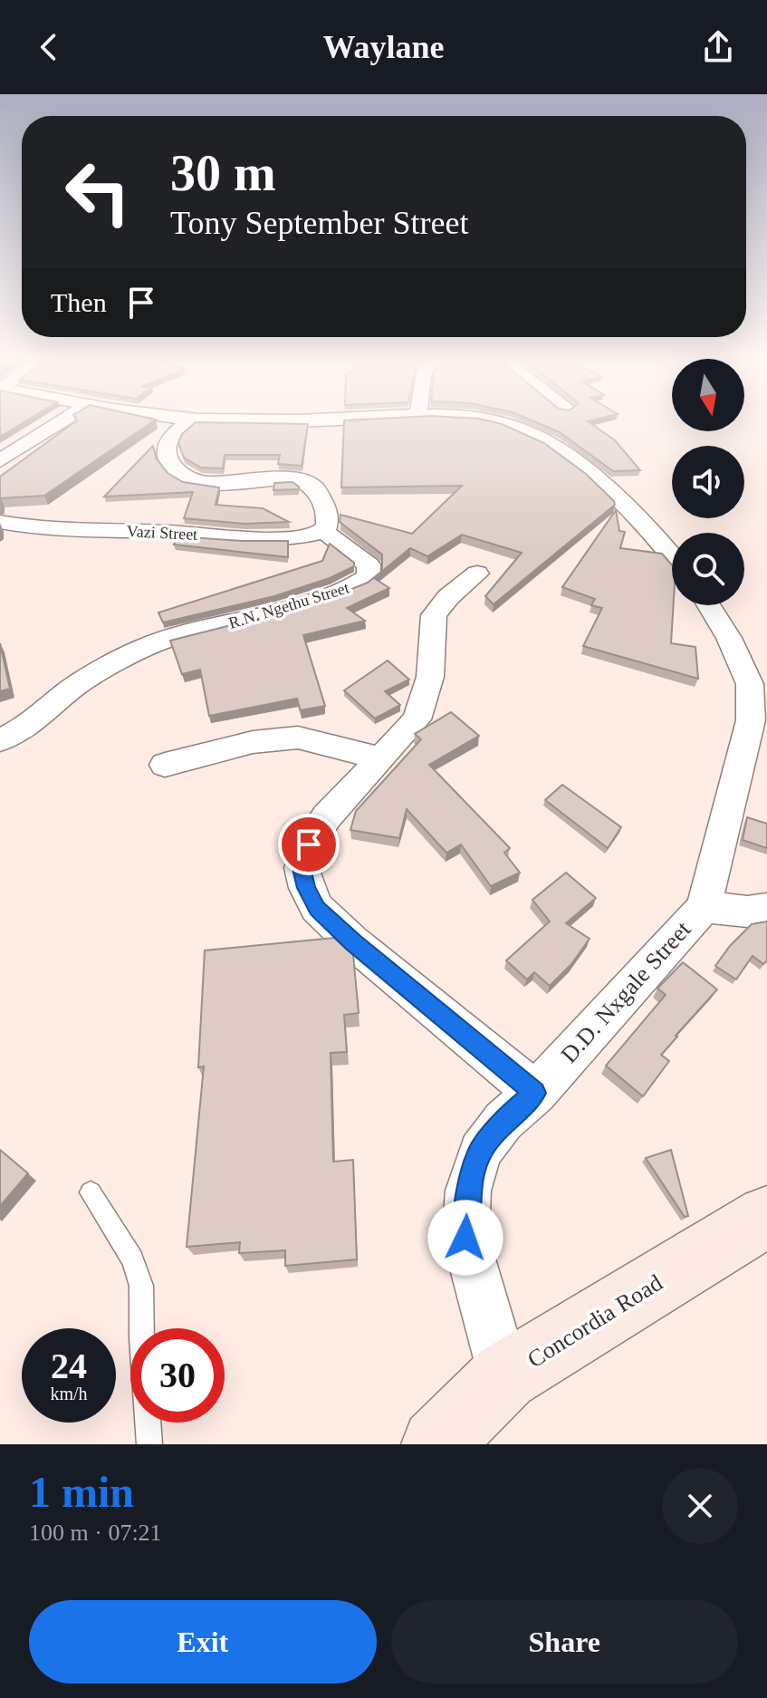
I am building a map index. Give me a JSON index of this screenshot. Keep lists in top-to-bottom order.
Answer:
{
  "streets": {
    "street": [
      "Vazi Street",
      "R.N. Ngethu Street",
      "D.D. Nxgale Street",
      "Concordia Road"
    ]
  },
  "crossings": [
    ["Vazi Street", "R.N. Ngethu Street"],
    ["D.D. Nxgale Street", "Concordia Road"]
  ],
  "north": "bottom",
  "page": {
    "header": "Waylane",
    "turn": ["30 m", "Tony September Street"],
    "then": "Then",
    "speed": "24 km/h",
    "limit": "30",
    "heading": ["1 min", "100 m · 07:21"],
    "buttons": ["Exit", "Share"]
  }
}
